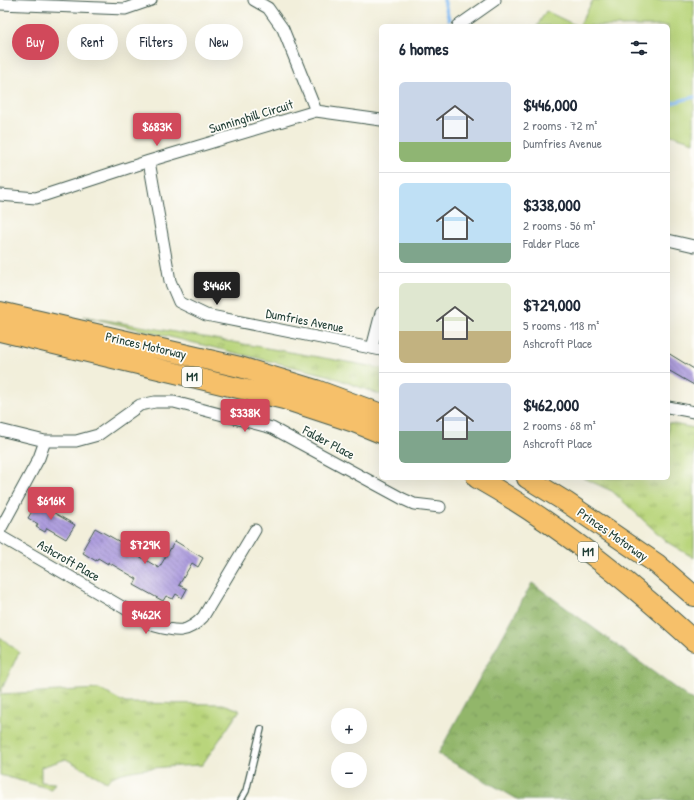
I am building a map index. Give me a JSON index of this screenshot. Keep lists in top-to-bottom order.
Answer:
{
  "streets": {
    "highway": ["Princes Motorway", "M1"],
    "street": [
      "Sunninghill Circuit",
      "Dumfries Avenue",
      "Falder Place",
      "Ashcroft Place"
    ]
  },
  "crossings": [
    ["Sunninghill Circuit", "Dumfries Avenue"]
  ],
  "page": {
    "chip": [
      "Buy",
      "Rent",
      "Filters",
      "New"
    ],
    "heading": "6 homes",
    "list": [
      {
        "name": "$446,000",
        "note": "2 rooms · 72 m² · Dumfries Avenue"
      },
      {
        "name": "$338,000",
        "note": "2 rooms · 56 m² · Falder Place"
      },
      {
        "name": "$729,000",
        "note": "5 rooms · 118 m² · Ashcroft Place"
      },
      {
        "name": "$462,000",
        "note": "2 rooms · 68 m² · Ashcroft Place"
      }
    ],
    "price": [
      "$683K",
      "$446K",
      "$338K",
      "$616K",
      "$729K",
      "$462K"
    ],
    "map_buttons": ["+", "−"]
  }
}
